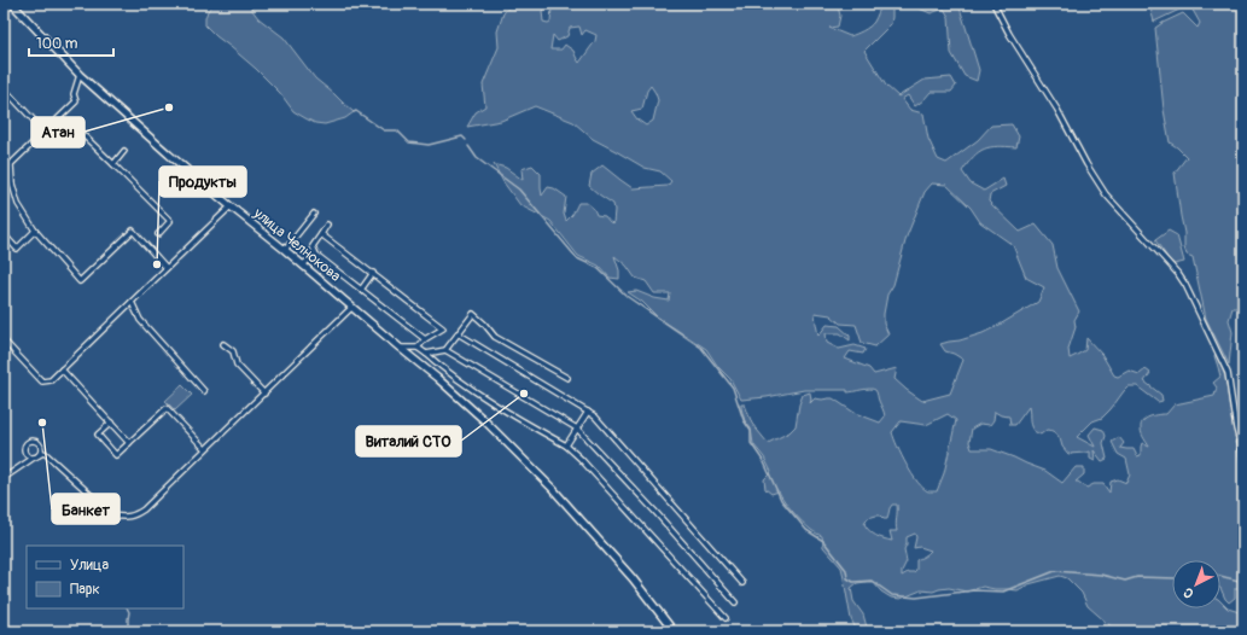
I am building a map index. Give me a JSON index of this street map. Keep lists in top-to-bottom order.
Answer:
{
  "streets": {
    "main road": ["улица Челнокова"]
  },
  "places": [
    "Атан",
    "Продукты",
    "Виталий СТО",
    "Банкет"
  ],
  "legend": ["Улица", "Парк"],
  "scale_bar": "100 m",
  "north": "bottom left"
}
